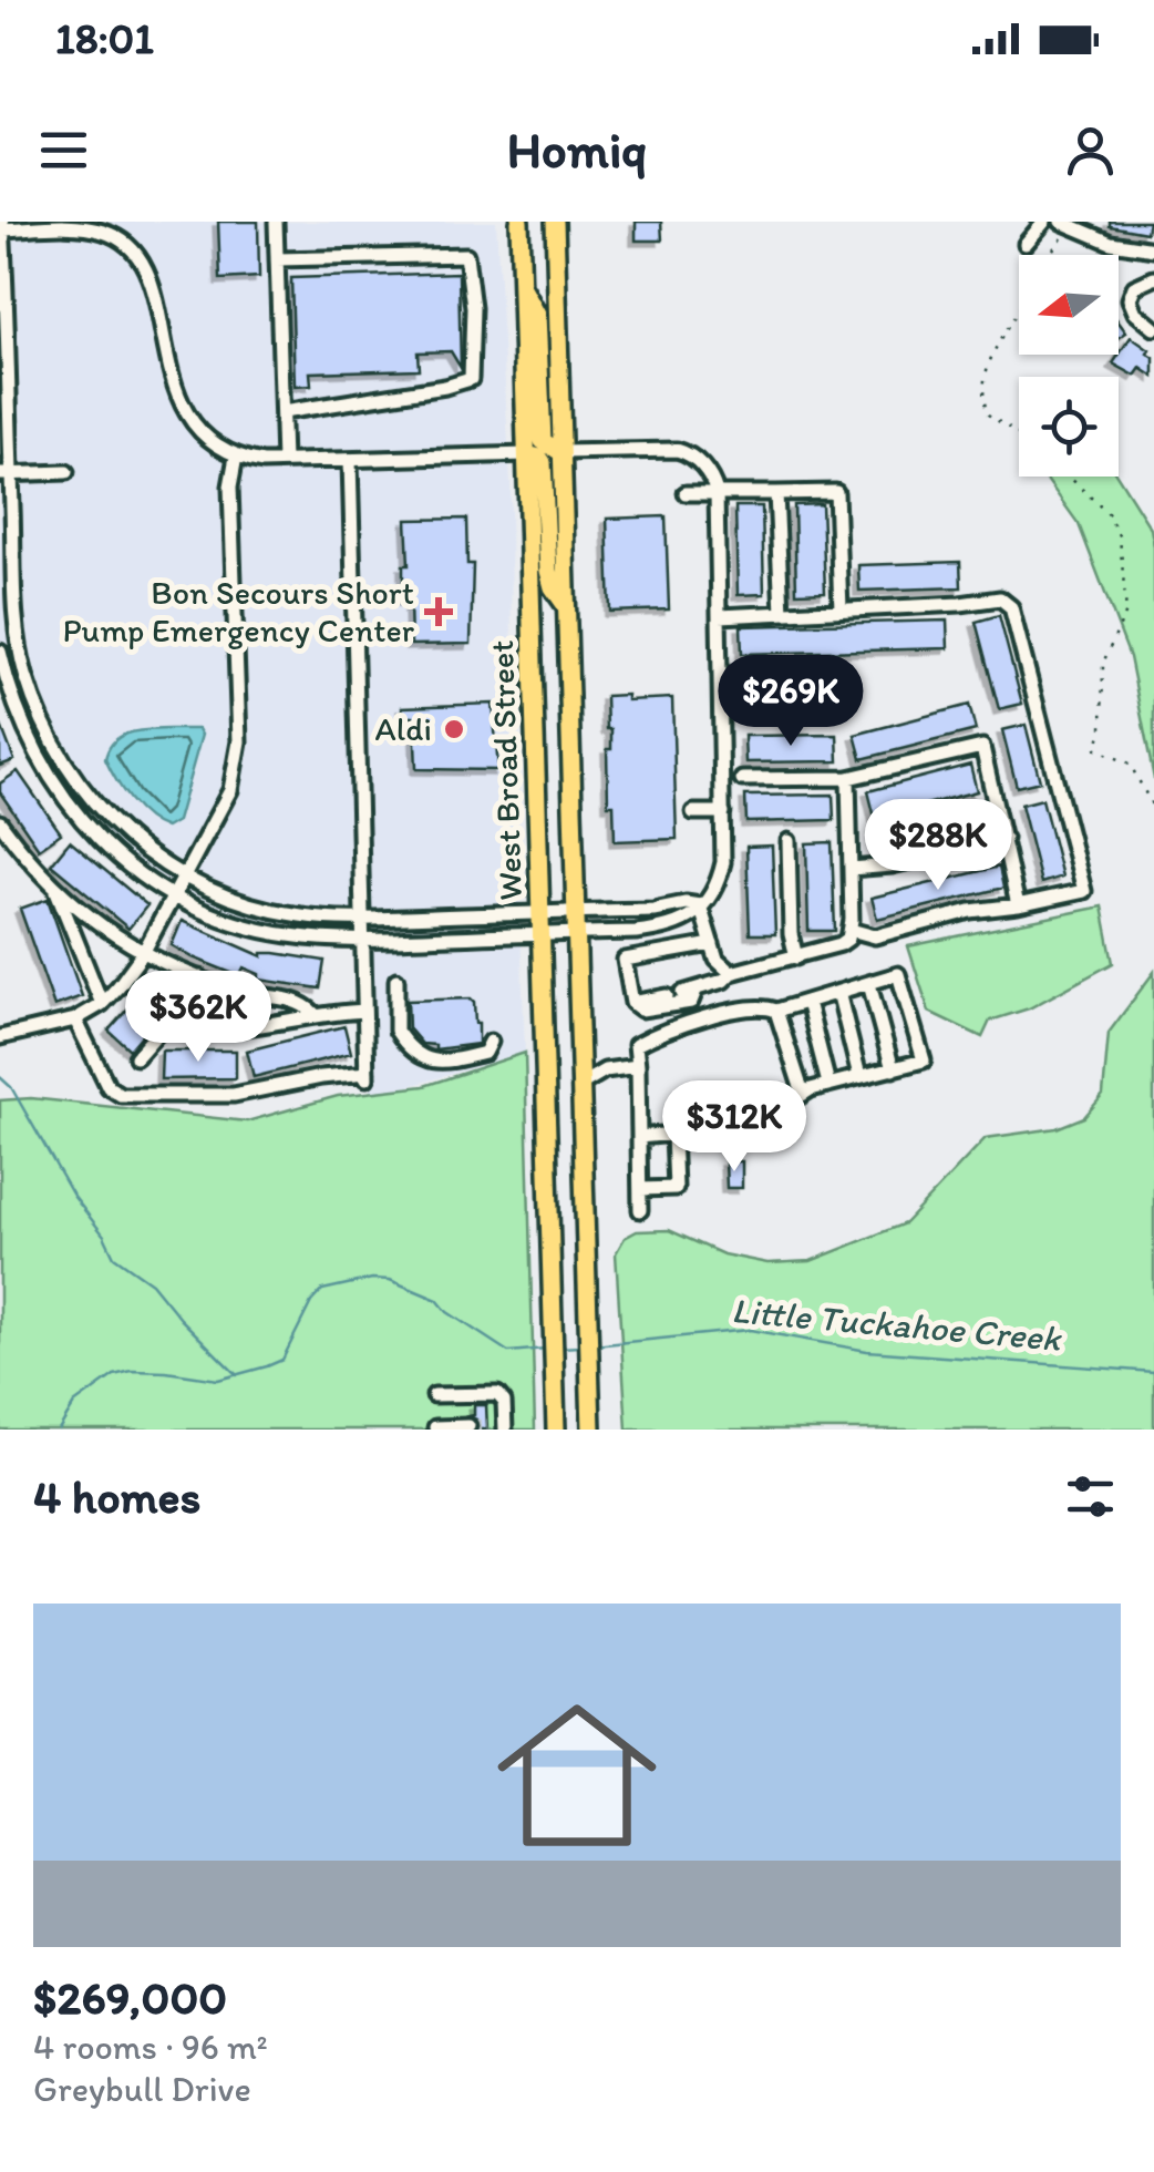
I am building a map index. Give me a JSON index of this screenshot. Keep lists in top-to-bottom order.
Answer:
{
  "streets": {
    "main road": ["West Broad Street"]
  },
  "water": ["Little Tuckahoe Creek"],
  "places": {
    "health": ["Bon Secours Short Pump Emergency Center"],
    "other": ["Aldi"]
  },
  "north": "left",
  "page": {
    "status": "18:01",
    "header": "Homiq",
    "price": [
      "$269K",
      "$288K",
      "$362K",
      "$312K"
    ],
    "heading": "4 homes",
    "list": [
      {
        "name": "$269,000",
        "note": "4 rooms · 96 m² · Greybull Drive"
      }
    ]
  }
}
